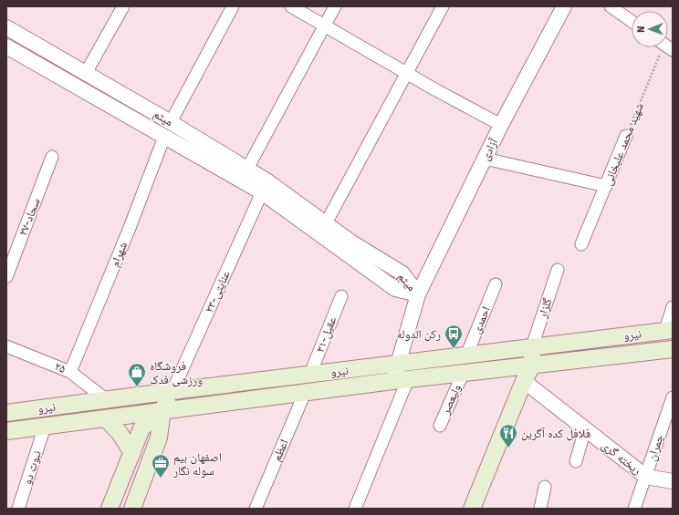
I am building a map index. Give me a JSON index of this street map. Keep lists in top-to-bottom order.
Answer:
{
  "streets": {
    "main road": ["نیرو"],
    "street": [
      "میثم",
      "شهید محمد علیخانی",
      "آزادی",
      "۲۷-سجاد",
      "شهرام",
      "۲۳-عنایتی",
      "گلزار",
      "احمدی",
      "۲۱-عقیل",
      "۲۵",
      "ولیعصر",
      "چمران",
      "اعظم",
      "ریخته گری",
      "نبوت دو"
    ]
  },
  "crossings": [
    ["میثم", "آزادی"],
    ["میثم", "شهرام"],
    ["میثم", "۲۳-عنایتی"],
    ["آزادی", "نیرو"],
    ["شهرام", "۲۵"],
    ["۲۳-عنایتی", "نیرو"],
    ["گلزار", "نیرو"],
    ["احمدی", "نیرو"],
    ["۲۱-عقیل", "نیرو"],
    ["نیرو", "۲۵"],
    ["نیرو", "ولیعصر"],
    ["نیرو", "اعظم"],
    ["نیرو", "نبوت دو"],
    ["چمران", "ریخته گری"]
  ],
  "places": {
    "bus stop": ["رکن الدوله"],
    "shop": ["فروشگاه ورزشی فدک"],
    "restaurant": ["فلافل کده آگرین"],
    "office": ["اصفهان بیم سوله نگار"]
  },
  "north": "left"
}
